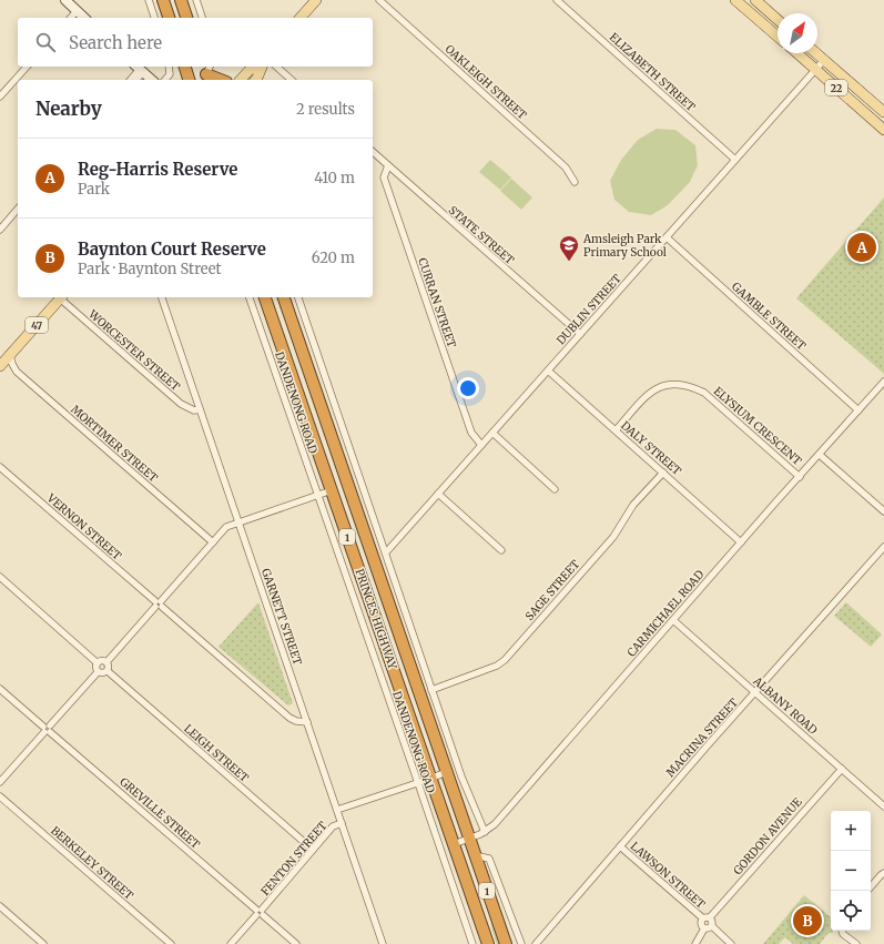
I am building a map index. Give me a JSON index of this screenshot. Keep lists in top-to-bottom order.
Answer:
{
  "streets": {
    "highway": ["1", "PRINCES HIGHWAY"],
    "main road": ["22", "47"],
    "street": [
      "ELIZABETH STREET",
      "OAKLEIGH STREET",
      "STATE STREET",
      "CURRAN STREET",
      "DUBLIN STREET",
      "GAMBLE STREET",
      "WORCESTER STREET",
      "DANDENONG ROAD",
      "ELYSIUM CRESCENT",
      "MORTIMER STREET",
      "DALY STREET",
      "VERNON STREET",
      "SAGE STREET",
      "CARMICHAEL ROAD",
      "GARNETT STREET",
      "ALBANY ROAD",
      "MACRINA STREET",
      "LEIGH STREET",
      "GREVILLE STREET",
      "GORDON AVENUE",
      "FENTON STREET",
      "BERKELEY STREET",
      "LAWSON STREET"
    ]
  },
  "crossings": [
    ["ELIZABETH STREET", "DUBLIN STREET"],
    ["22", "DUBLIN STREET"],
    ["STATE STREET", "CURRAN STREET"],
    ["STATE STREET", "DUBLIN STREET"],
    ["CURRAN STREET", "DUBLIN STREET"],
    ["DUBLIN STREET", "GAMBLE STREET"],
    ["DUBLIN STREET", "DALY STREET"],
    ["GAMBLE STREET", "CARMICHAEL ROAD"],
    ["47", "WORCESTER STREET"],
    ["47", "MORTIMER STREET"],
    ["WORCESTER STREET", "GARNETT STREET"],
    ["DANDENONG ROAD", "PRINCES HIGHWAY"],
    ["ELYSIUM CRESCENT", "DALY STREET"],
    ["ELYSIUM CRESCENT", "CARMICHAEL ROAD"],
    ["DALY STREET", "SAGE STREET"],
    ["DALY STREET", "CARMICHAEL ROAD"],
    ["VERNON STREET", "GARNETT STREET"],
    ["CARMICHAEL ROAD", "PRINCES HIGHWAY"],
    ["CARMICHAEL ROAD", "ALBANY ROAD"],
    ["GARNETT STREET", "FENTON STREET"],
    ["ALBANY ROAD", "MACRINA STREET"],
    ["ALBANY ROAD", "GORDON AVENUE"],
    ["MACRINA STREET", "LAWSON STREET"],
    ["LEIGH STREET", "FENTON STREET"],
    ["GREVILLE STREET", "FENTON STREET"],
    ["GORDON AVENUE", "LAWSON STREET"]
  ],
  "places": {
    "school or university": ["Amsleigh Park Primary School"]
  },
  "north": "top right",
  "page": {
    "search": "Search here",
    "heading": ["Nearby", "2 results"],
    "list": [
      {
        "mark": "A",
        "name": "Reg-Harris Reserve",
        "note": "Park",
        "value": "410 m"
      },
      {
        "mark": "B",
        "name": "Baynton Court Reserve",
        "note": "Park · Baynton Street",
        "value": "620 m"
      }
    ],
    "pins": ["A", "B"],
    "map_buttons": ["+", "−"]
  }
}
